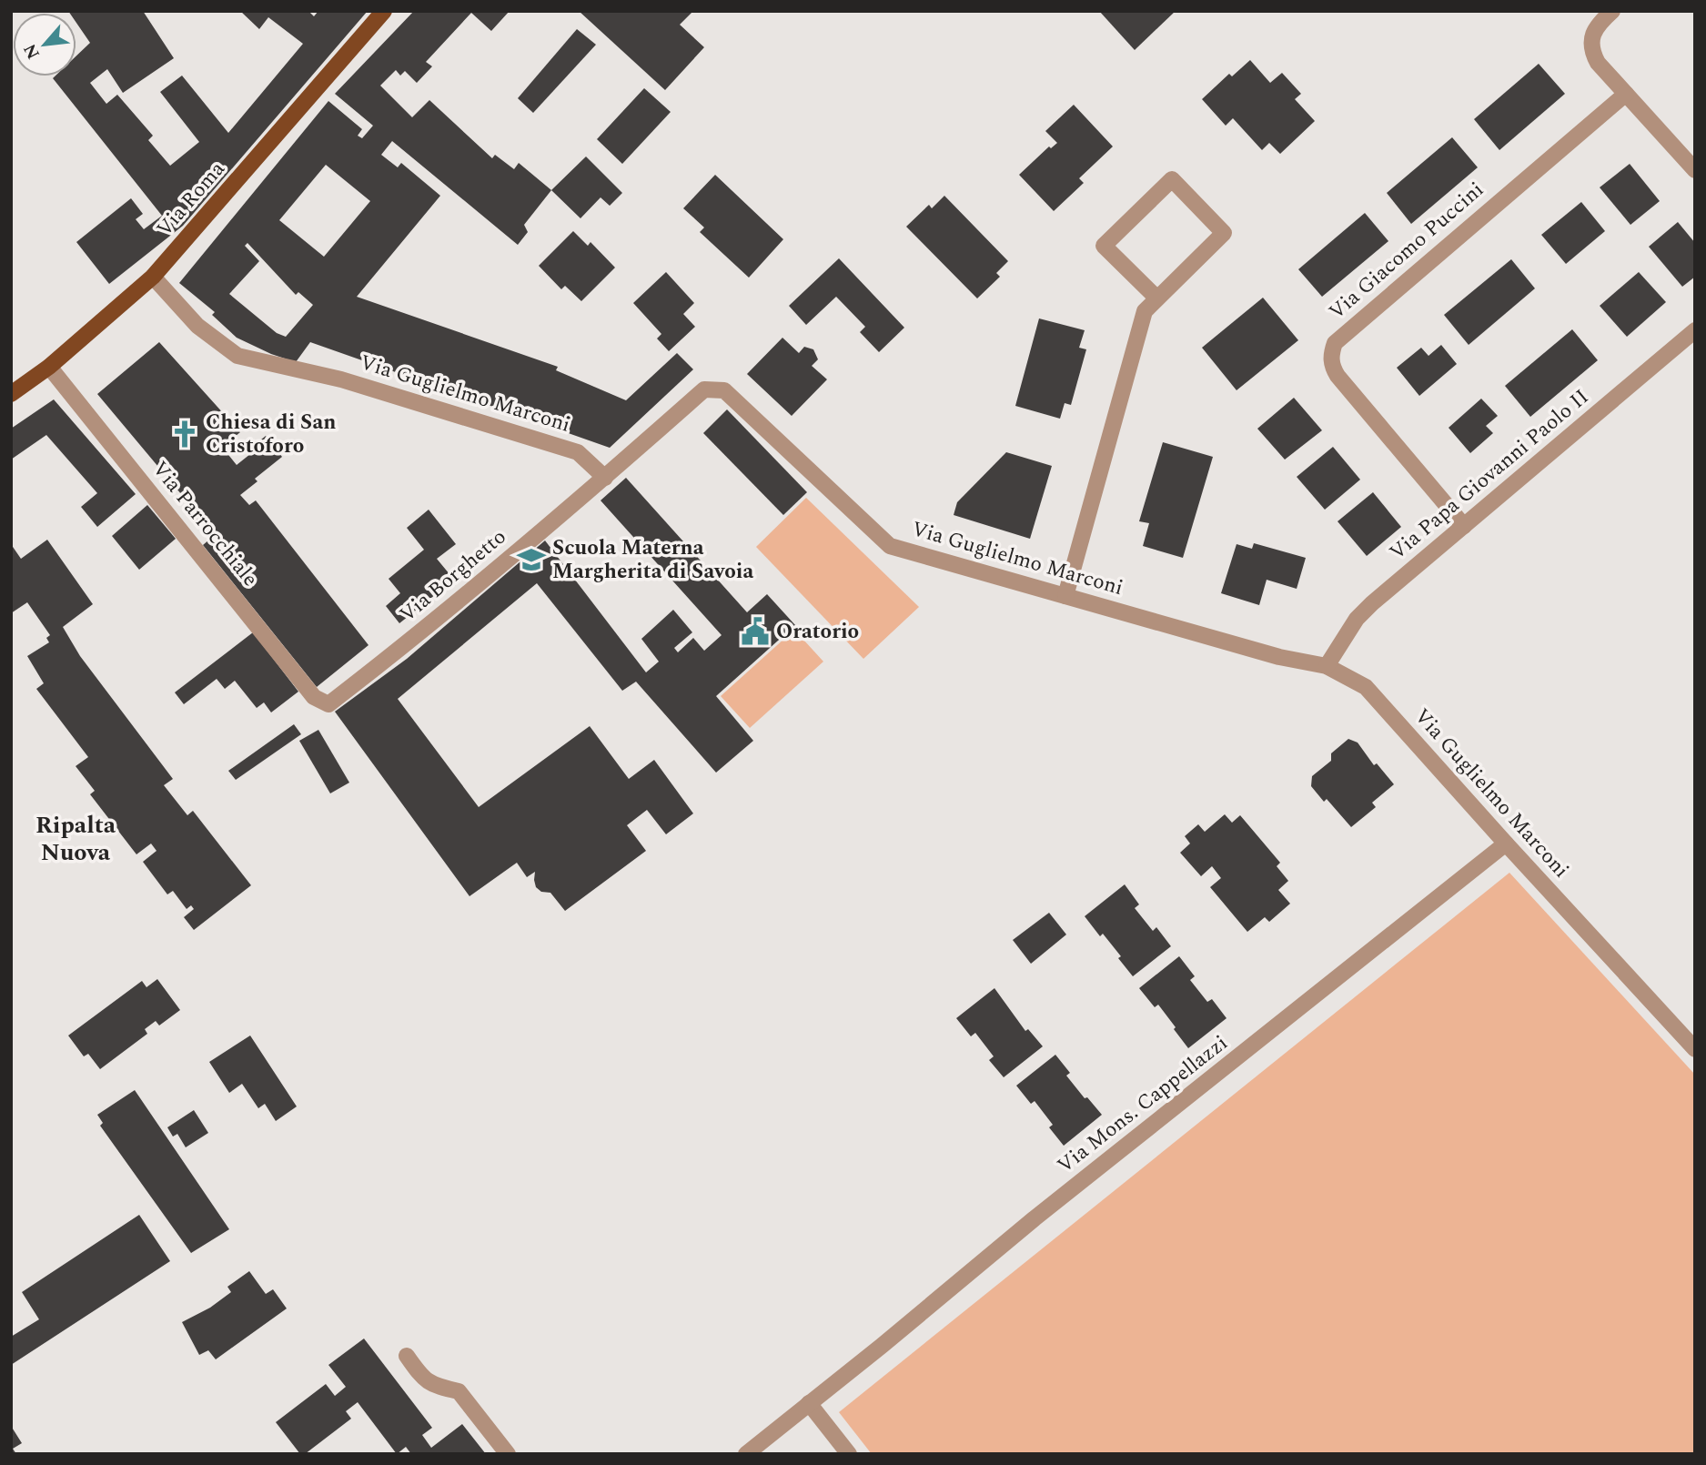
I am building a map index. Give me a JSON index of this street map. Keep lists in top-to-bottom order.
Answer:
{
  "streets": {
    "main road": ["Via Roma"],
    "street": [
      "Via Giacomo Puccini",
      "Via Guglielmo Marconi",
      "Via Papa Giovanni Paolo II",
      "Via Parrocchiale",
      "Via Borghetto",
      "Via Mons. Cappellazzi"
    ]
  },
  "crossings": [
    ["Via Roma", "Via Guglielmo Marconi"],
    ["Via Roma", "Via Parrocchiale"],
    ["Via Giacomo Puccini", "Via Papa Giovanni Paolo II"],
    ["Via Guglielmo Marconi", "Via Papa Giovanni Paolo II"],
    ["Via Guglielmo Marconi", "Via Borghetto"],
    ["Via Guglielmo Marconi", "Via Mons. Cappellazzi"],
    ["Via Parrocchiale", "Via Borghetto"]
  ],
  "districts": ["Ripalta Nuova"],
  "places": {
    "church": ["Chiesa di San Cristoforo"],
    "school or university": ["Scuola Materna Margherita di Savoia"],
    "public building": ["Oratorio"]
  },
  "north": "bottom left"
}
